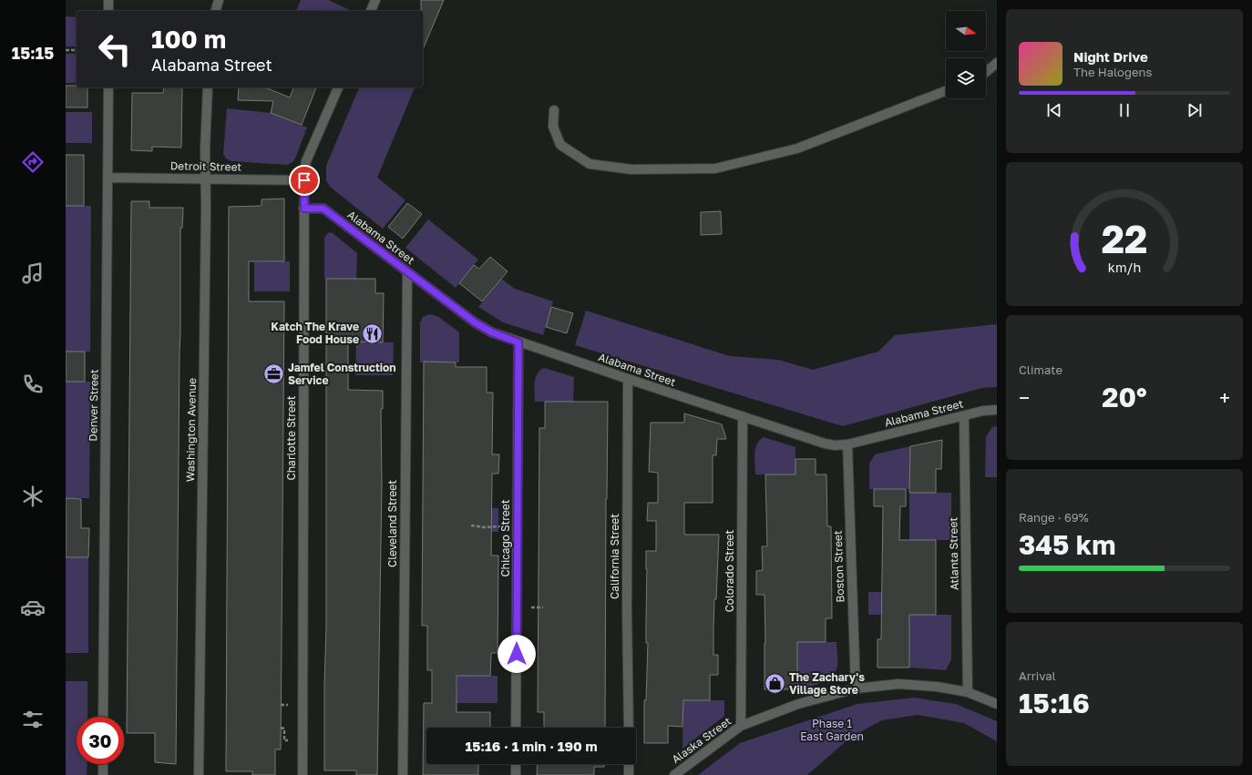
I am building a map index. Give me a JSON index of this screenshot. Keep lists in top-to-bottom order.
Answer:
{
  "streets": {
    "street": [
      "Detroit Street",
      "Alabama Street",
      "Denver Street",
      "Washington Avenue",
      "Charlotte Street",
      "Cleveland Street",
      "Chicago Street",
      "Atlanta Street",
      "California Street",
      "Boston Street",
      "Colorado Street",
      "Alaska Street"
    ]
  },
  "crossings": [
    ["Detroit Street", "Denver Street"],
    ["Detroit Street", "Washington Avenue"],
    ["Detroit Street", "Charlotte Street"],
    ["Alabama Street", "Charlotte Street"],
    ["Alabama Street", "Cleveland Street"],
    ["Alabama Street", "Chicago Street"],
    ["Alabama Street", "Atlanta Street"],
    ["Alabama Street", "California Street"],
    ["Alabama Street", "Boston Street"],
    ["Alabama Street", "Colorado Street"],
    ["Atlanta Street", "Alaska Street"],
    ["Boston Street", "Alaska Street"],
    ["Colorado Street", "Alaska Street"]
  ],
  "parks": ["Phase 1 East Garden"],
  "places": {
    "restaurant": ["Katch The Krave Food House"],
    "office": ["Jamfel Construction Service"],
    "shop": ["The Zachary's Village Store"]
  },
  "north": "right",
  "page": {
    "tabs": "15:15",
    "turn": ["100 m", "Alabama Street"],
    "song": ["Night Drive", "The Halogens"],
    "tile": [
      "Climate",
      ["Range · 69%", "345 km"],
      ["Arrival", "15:16"]
    ],
    "heat": ["−", "20°", "+"],
    "limit": "30",
    "trip": "15:16 · 1 min · 190 m",
    "gauge": ["22", "km/h"]
  }
}
